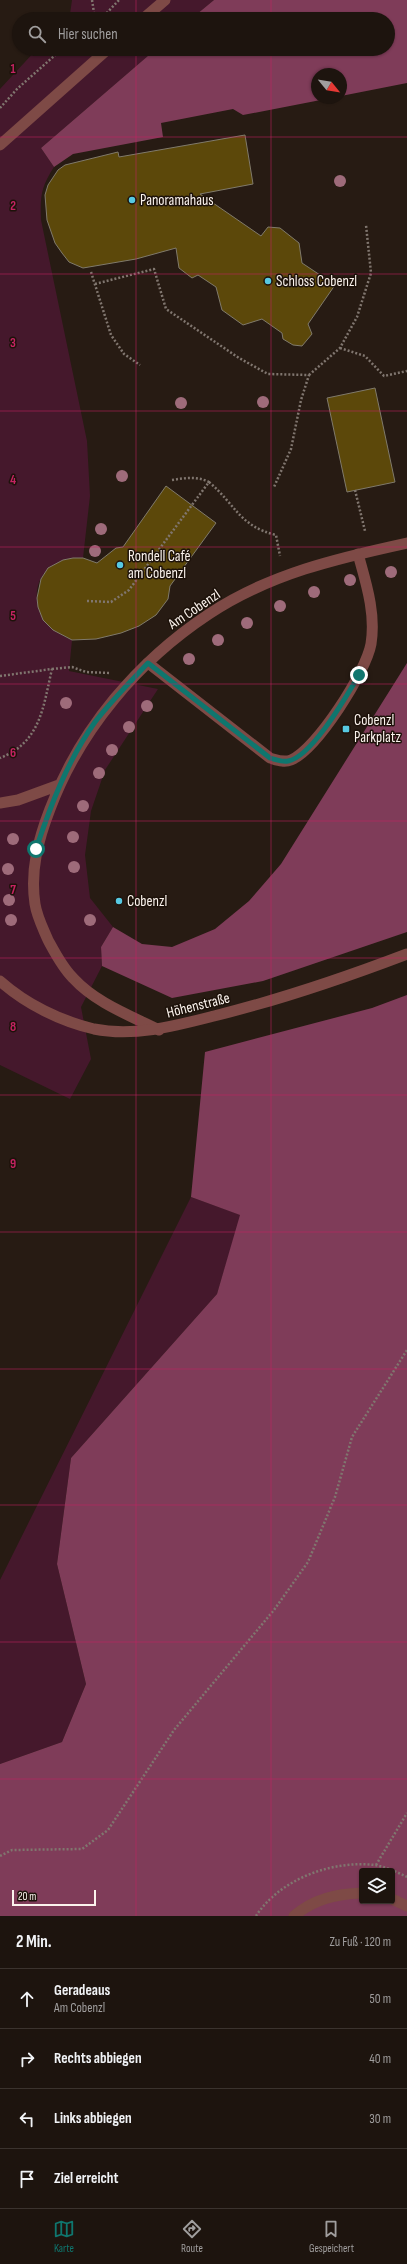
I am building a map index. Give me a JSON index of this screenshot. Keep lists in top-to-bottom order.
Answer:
{
  "streets": {
    "street": ["Am Cobenzl", "Höhenstraße"]
  },
  "crossings": [
    ["Am Cobenzl", "Höhenstraße"]
  ],
  "places": {
    "other": [
      "Panoramahaus",
      "Schloss Cobenzl",
      "Rondell Café am Cobenzl",
      "Cobenzl"
    ],
    "transit": ["Cobenzl Parkplatz"]
  },
  "scale_bar": "20 m",
  "north": "bottom right",
  "page": {
    "search": "Hier suchen",
    "scale": "20 m",
    "heading": ["2 Min.", "Zu Fuß · 120 m"],
    "list": [
      ["Geradeaus", "Am Cobenzl", "50 m"],
      ["Rechts abbiegen", "40 m"],
      ["Links abbiegen", "30 m"],
      "Ziel erreicht"
    ],
    "nav": ["Karte", "Route", "Gespeichert"]
  },
  "grid": {
    "rows": [
      "1",
      "2",
      "3",
      "4",
      "5",
      "6",
      "7",
      "8",
      "9"
    ]
  }
}
